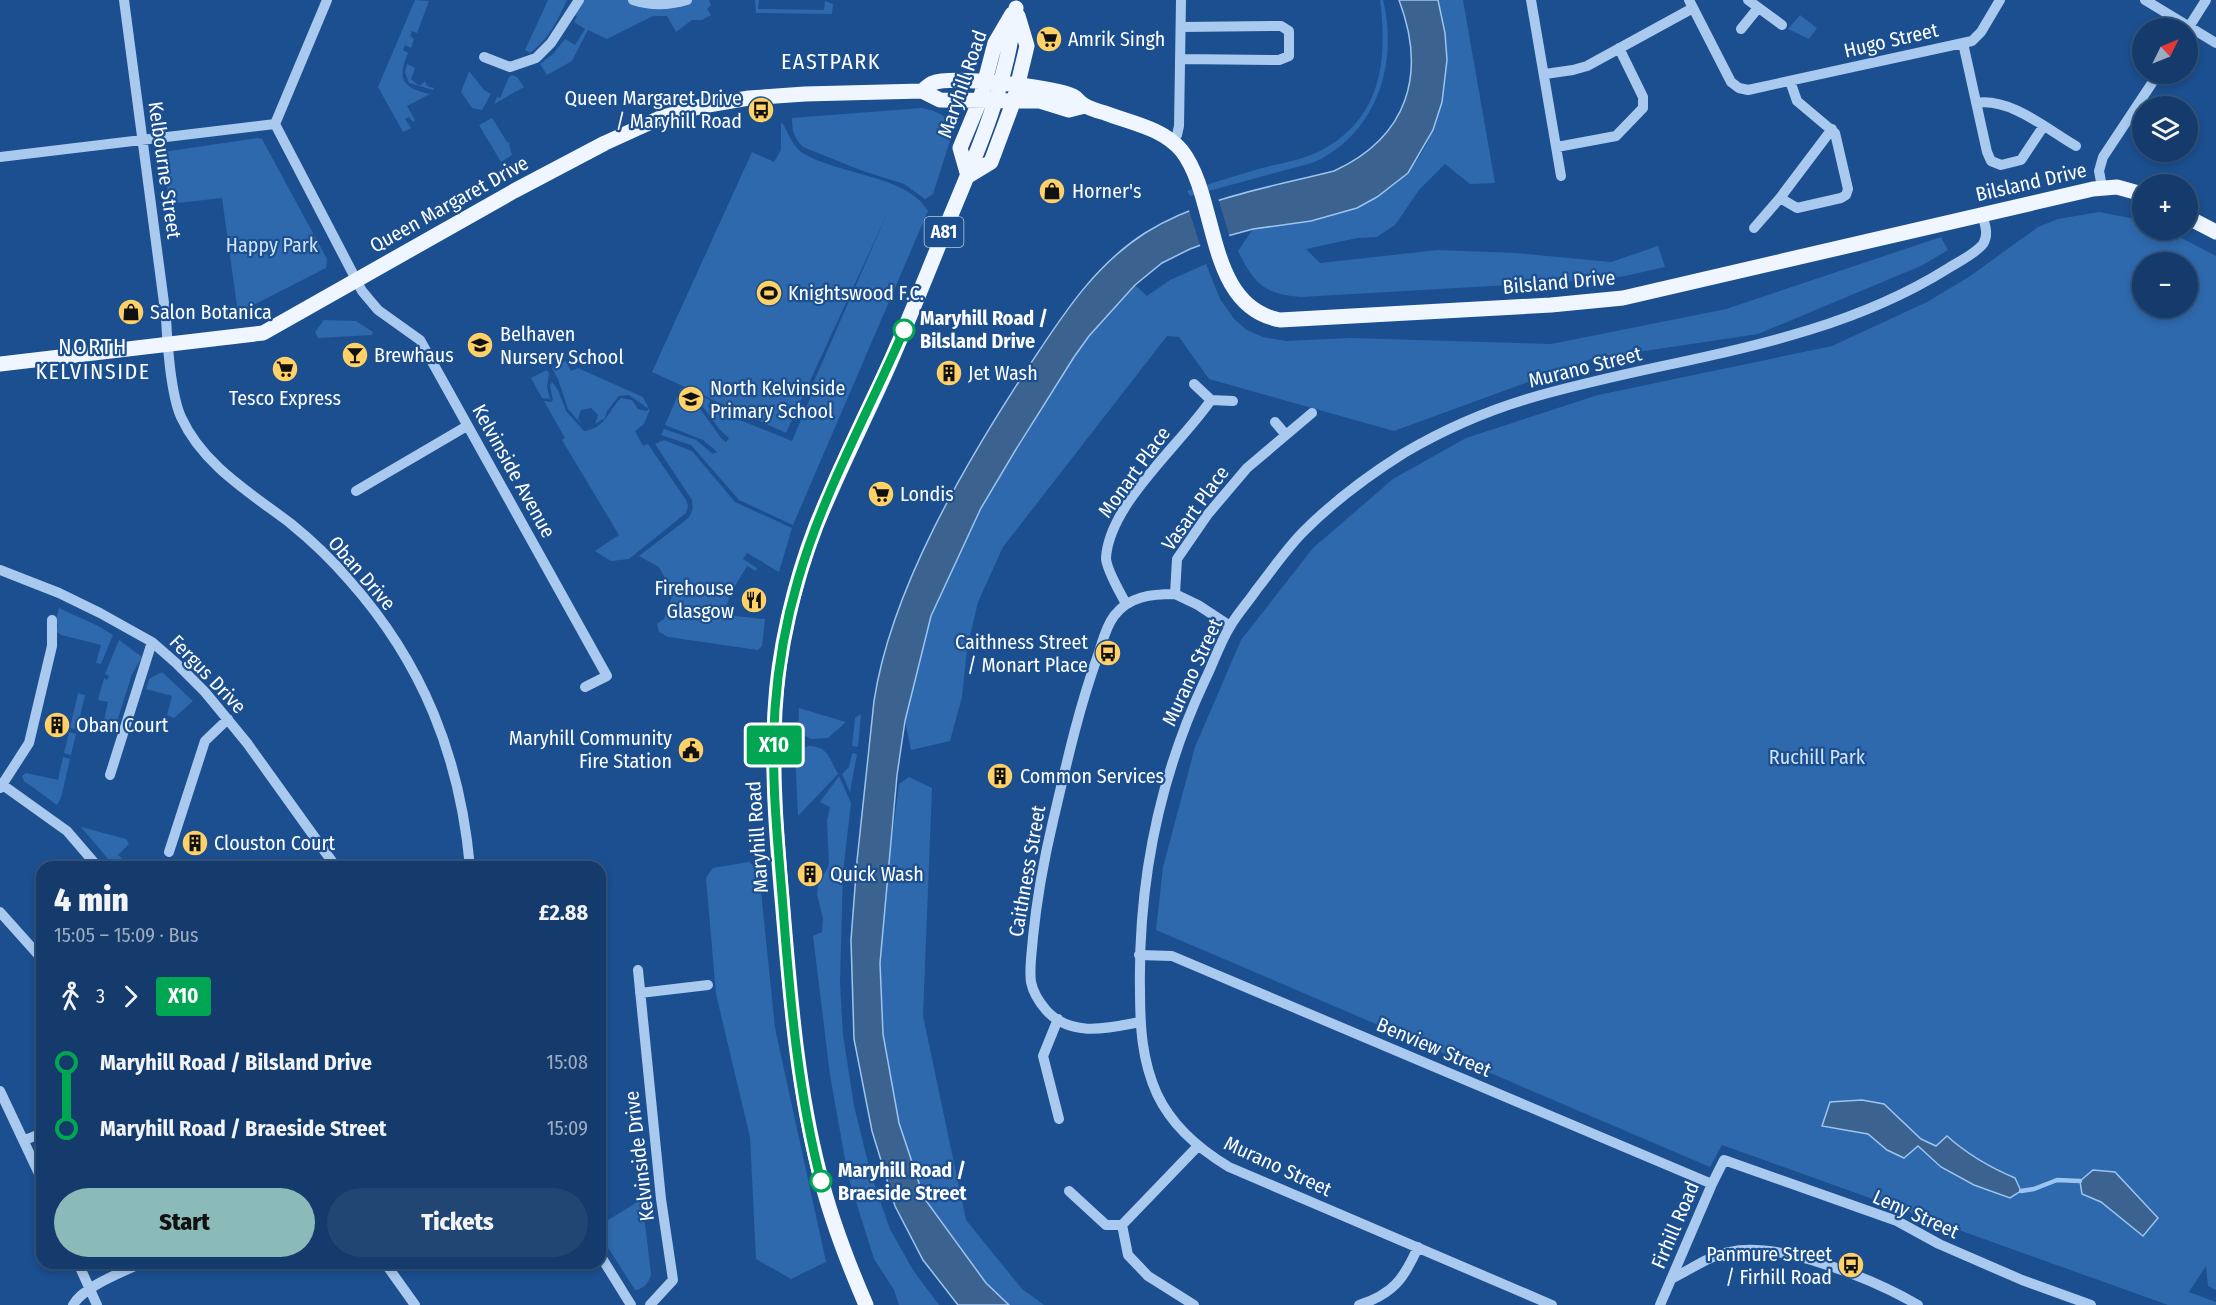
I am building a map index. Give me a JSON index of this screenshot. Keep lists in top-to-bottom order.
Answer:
{
  "streets": {
    "main road": [
      "Maryhill Road",
      "Bilsland Drive",
      "Queen Margaret Drive",
      "A81"
    ],
    "street": [
      "Hugo Street",
      "Kelbourne Street",
      "Murano Street",
      "Kelvinside Avenue",
      "Monart Place",
      "Vasart Place",
      "Oban Drive",
      "Fergus Drive",
      "Caithness Street",
      "Benview Street",
      "Kelvinside Drive",
      "Leny Street",
      "Firhill Road"
    ]
  },
  "crossings": [
    ["Maryhill Road", "Bilsland Drive"],
    ["Maryhill Road", "Queen Margaret Drive"],
    ["Maryhill Road", "A81"],
    ["Kelbourne Street", "Queen Margaret Drive"],
    ["Kelbourne Street", "Oban Drive"],
    ["Bilsland Drive", "Queen Margaret Drive"],
    ["Bilsland Drive", "A81"],
    ["Bilsland Drive", "Murano Street"],
    ["Queen Margaret Drive", "A81"],
    ["Queen Margaret Drive", "Kelvinside Avenue"],
    ["Queen Margaret Drive", "Oban Drive"],
    ["Murano Street", "Caithness Street"],
    ["Murano Street", "Benview Street"],
    ["Monart Place", "Caithness Street"],
    ["Benview Street", "Firhill Road"],
    ["Leny Street", "Firhill Road"]
  ],
  "districts": ["EASTPARK", "NORTH KELVINSIDE"],
  "parks": ["Happy Park", "Ruchill Park"],
  "places": {
    "supermarket": ["Amrik Singh", "Tesco Express", "Londis"],
    "bus stop": ["Queen Margaret Drive / Maryhill Road", "Caithness Street / Monart Place", "Panmure Street / Firhill Road"],
    "shop": ["Horner's", "Salon Botanica"],
    "sports": ["Knightswood F.C."],
    "other": ["Maryhill Road / Bilsland Drive", "Maryhill Road / Braeside Street"],
    "school or university": ["Belhaven Nursery School", "North Kelvinside Primary School"],
    "bar": ["Brewhaus"],
    "building": [
      "Jet Wash",
      "Oban Court",
      "Common Services",
      "Clouston Court",
      "Quick Wash"
    ],
    "restaurant": ["Firehouse Glasgow"],
    "public building": ["Maryhill Community Fire Station"]
  },
  "lines": ["bus line X10"],
  "north": "top right",
  "page": {
    "on_map": "X10",
    "map_buttons": ["+", "−"],
    "heading": ["4 min", "15:05 – 15:09 · Bus", "£2.88"],
    "legs": ["3", "X10"],
    "list": [
      {
        "name": "Maryhill Road / Bilsland Drive",
        "value": "15:08"
      },
      {
        "name": "Maryhill Road / Braeside Street",
        "value": "15:09"
      }
    ],
    "buttons": ["Start", "Tickets"]
  }
}
